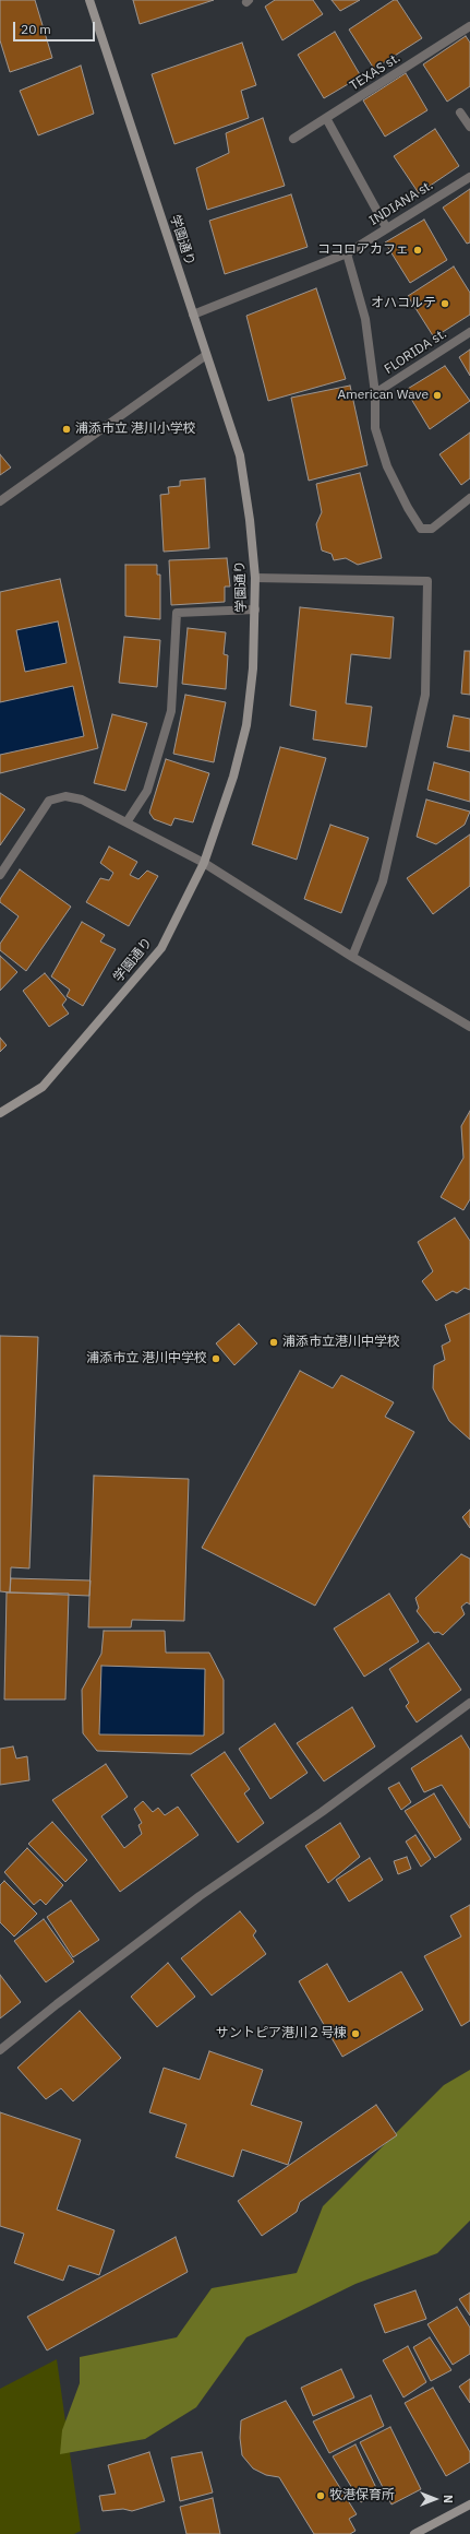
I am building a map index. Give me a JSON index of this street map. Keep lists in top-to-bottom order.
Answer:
{
  "streets": {
    "street": [
      "TEXAS st.",
      "INDIANA st.",
      "学園通り",
      "FLORIDA st."
    ]
  },
  "crossings": [
    ["INDIANA st.", "学園通り"]
  ],
  "places": [
    "ココロアカフェ",
    "オハコルテ",
    "American Wave",
    "浦添市立 港川小学校",
    "浦添市立港川中学校",
    "浦添市立 港川中学校",
    "サントピア港川２号棟",
    "牧港保育所"
  ],
  "scale_bar": "20 m",
  "north": "right"
}
